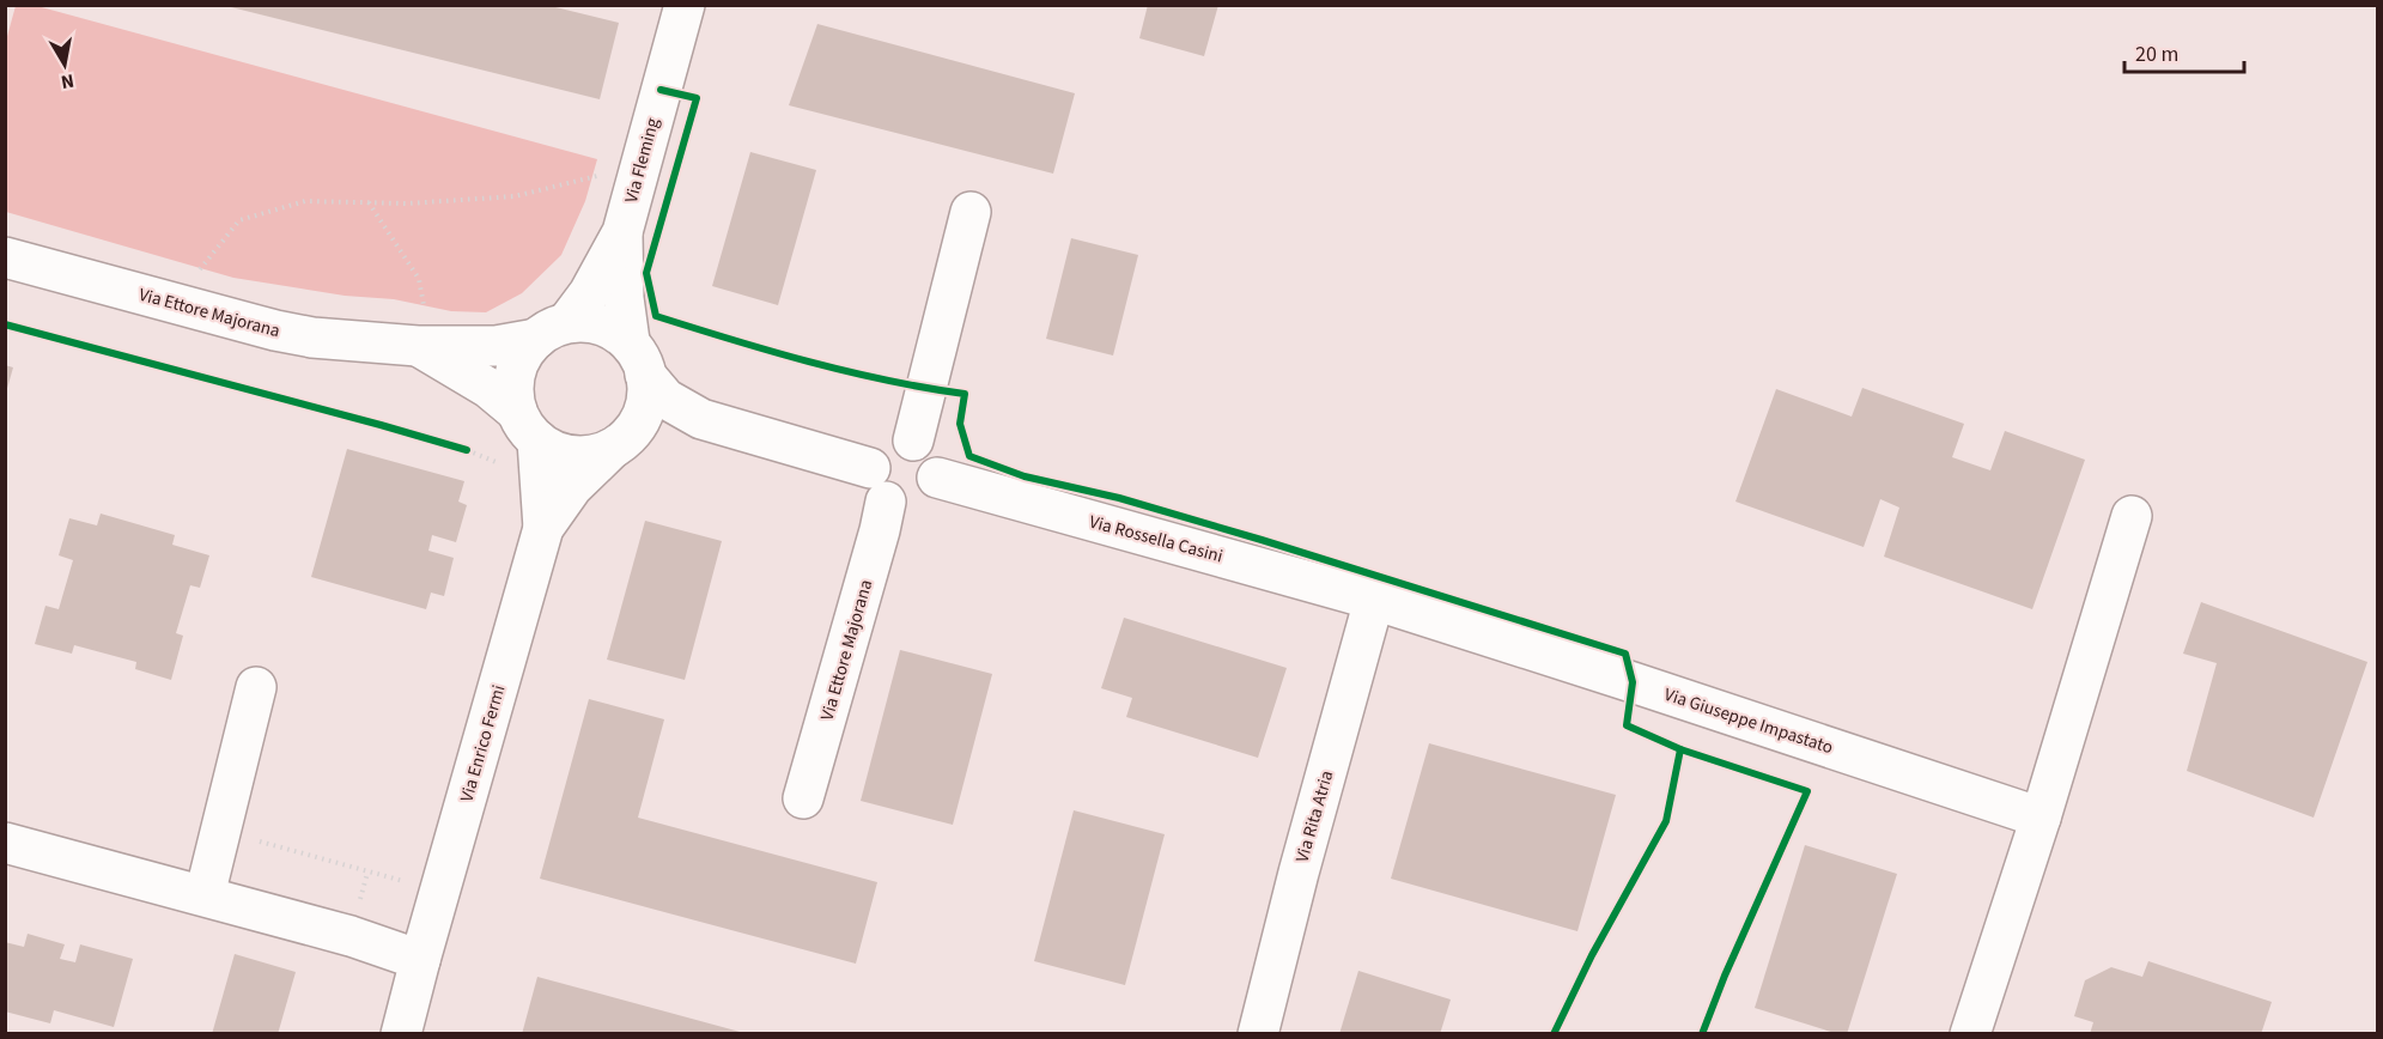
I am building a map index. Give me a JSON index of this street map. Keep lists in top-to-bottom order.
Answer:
{
  "streets": {
    "street": [
      "Via Fleming",
      "Via Ettore Majorana",
      "Via Rossella Casini",
      "Via Giuseppe Impastato",
      "Via Enrico Fermi",
      "Via Rita Atria"
    ]
  },
  "crossings": [
    ["Via Fleming", "Via Ettore Majorana"],
    ["Via Fleming", "Via Enrico Fermi"],
    ["Via Ettore Majorana", "Via Rossella Casini"],
    ["Via Ettore Majorana", "Via Enrico Fermi"],
    ["Via Rossella Casini", "Via Giuseppe Impastato"],
    ["Via Rossella Casini", "Via Rita Atria"],
    ["Via Giuseppe Impastato", "Via Rita Atria"]
  ],
  "scale_bar": "20 m",
  "north": "bottom"
}
